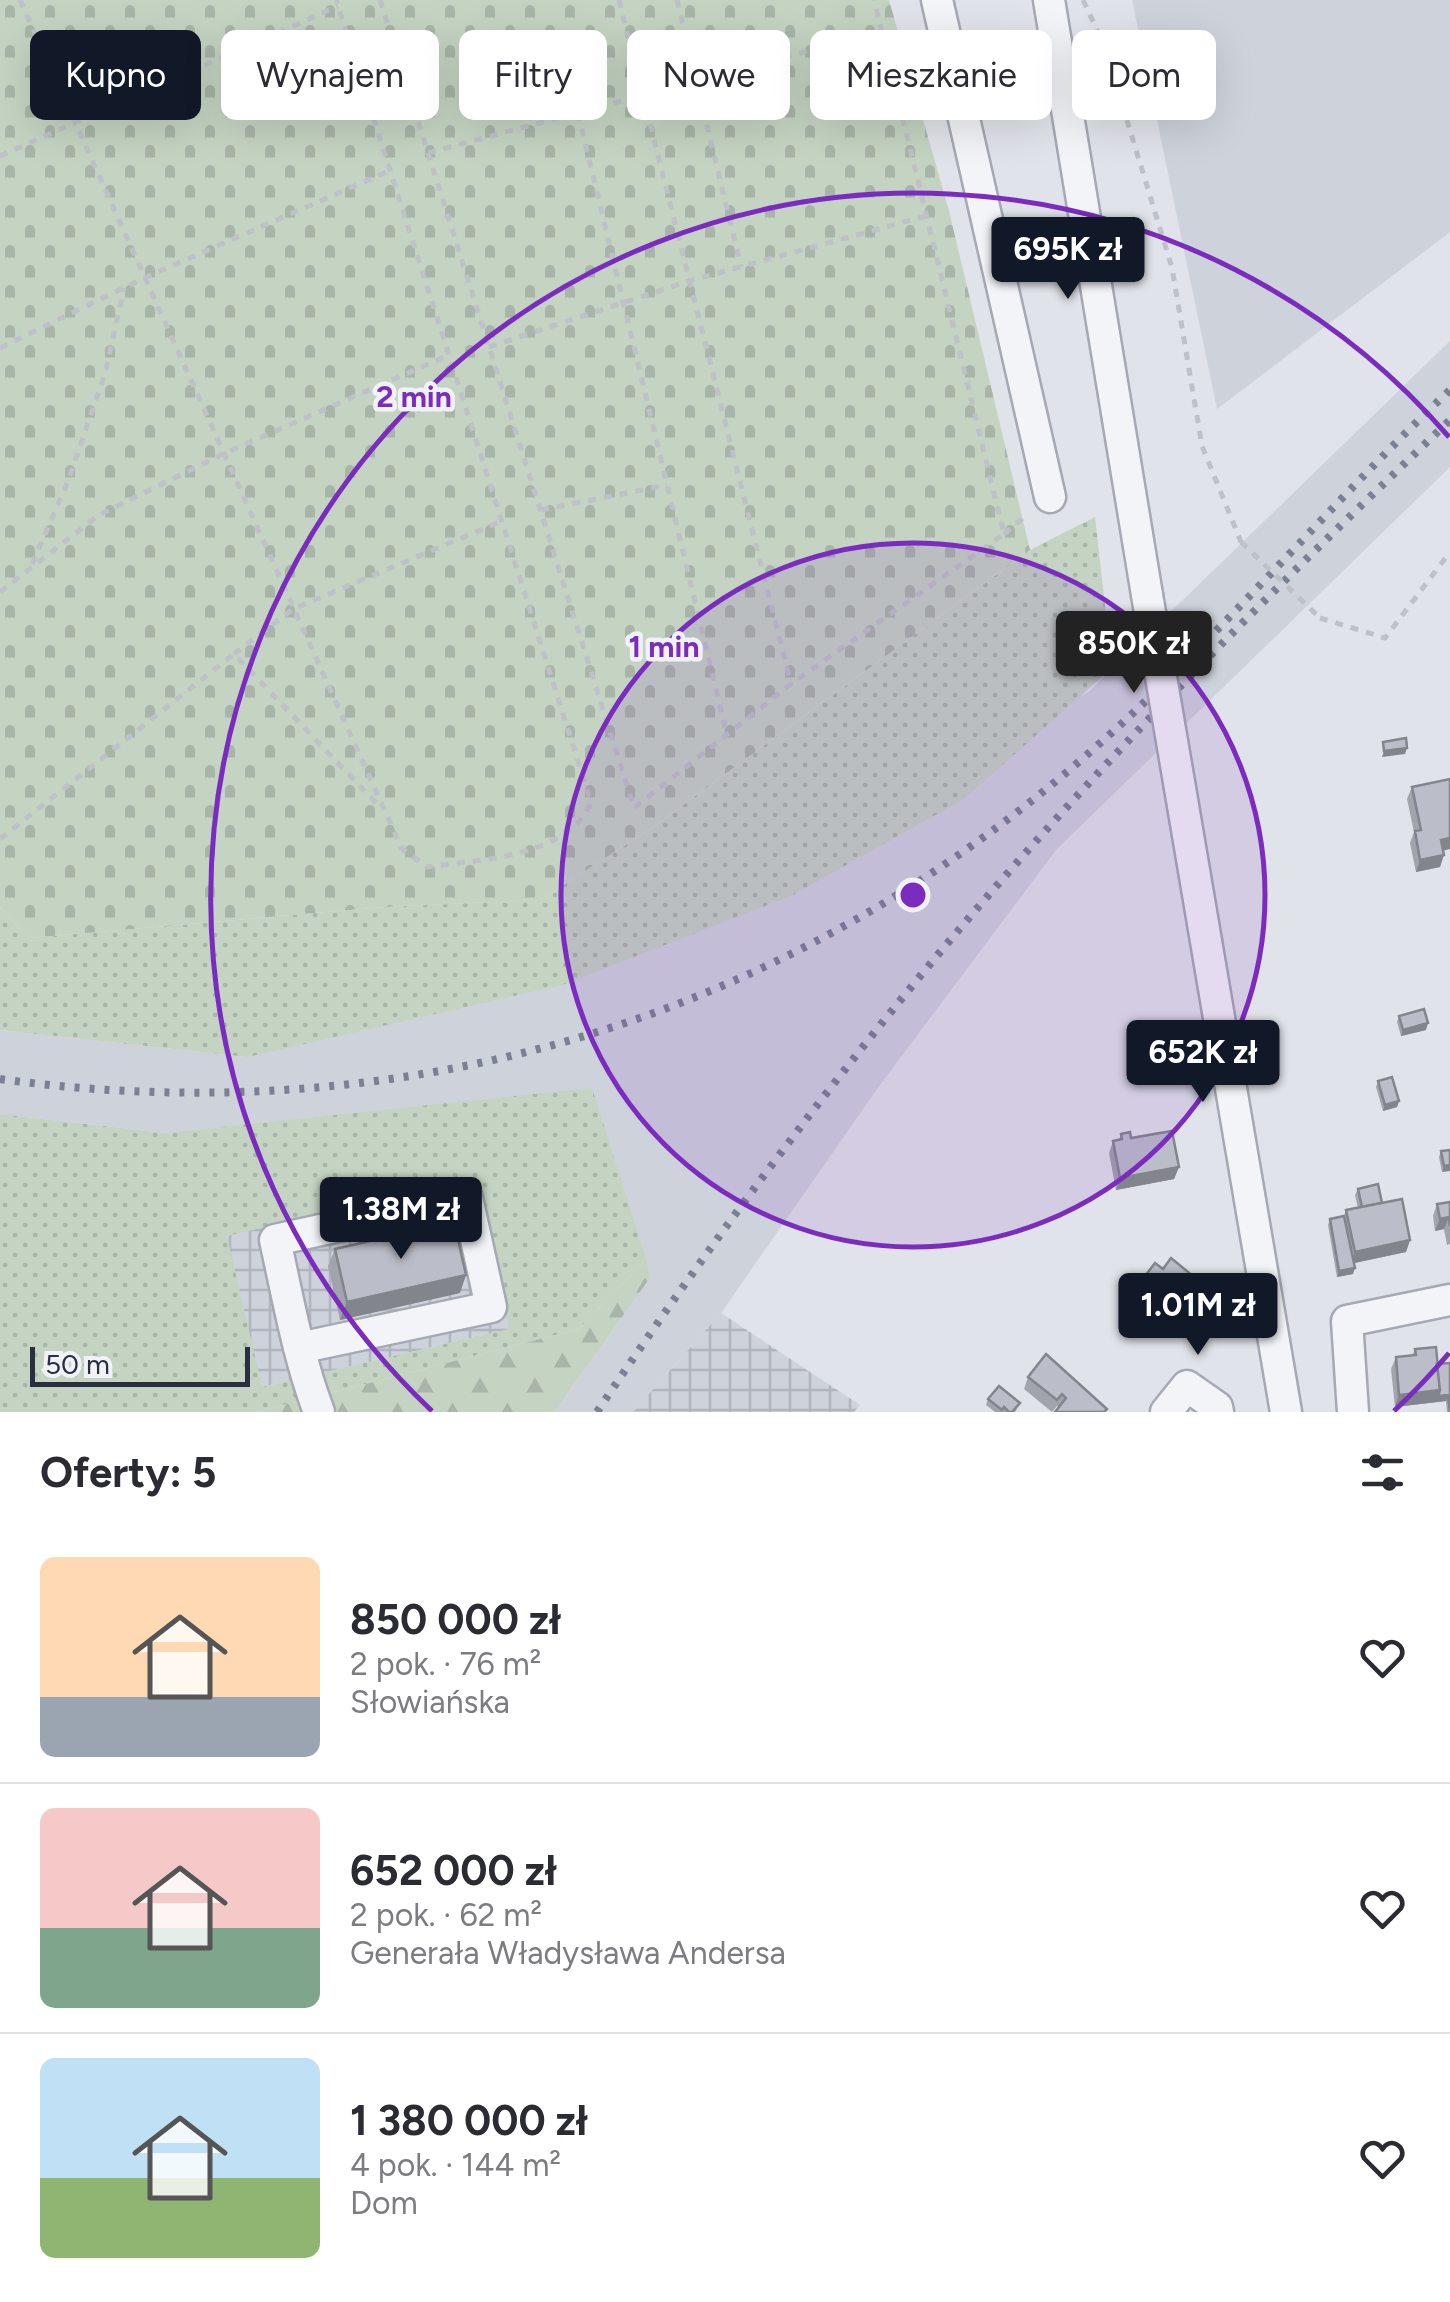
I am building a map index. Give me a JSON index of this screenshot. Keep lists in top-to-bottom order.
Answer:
{
  "scale_bar": "50 m",
  "page": {
    "chip": [
      "Kupno",
      "Wynajem",
      "Filtry",
      "Nowe",
      "Mieszkanie",
      "Dom"
    ],
    "price": [
      "695K zł",
      "850K zł",
      "652K zł",
      "1.38M zł",
      "1.01M zł"
    ],
    "scale": "50 m",
    "heading": "Oferty: 5",
    "list": [
      {
        "name": "850 000 zł",
        "note": "2 pok. · 76 m² · Słowiańska"
      },
      {
        "name": "652 000 zł",
        "note": "2 pok. · 62 m² · Generała Władysława Andersa"
      },
      {
        "name": "1 380 000 zł",
        "note": "4 pok. · 144 m² · Dom"
      }
    ]
  },
  "rings": ["2 min", "1 min"]
}
